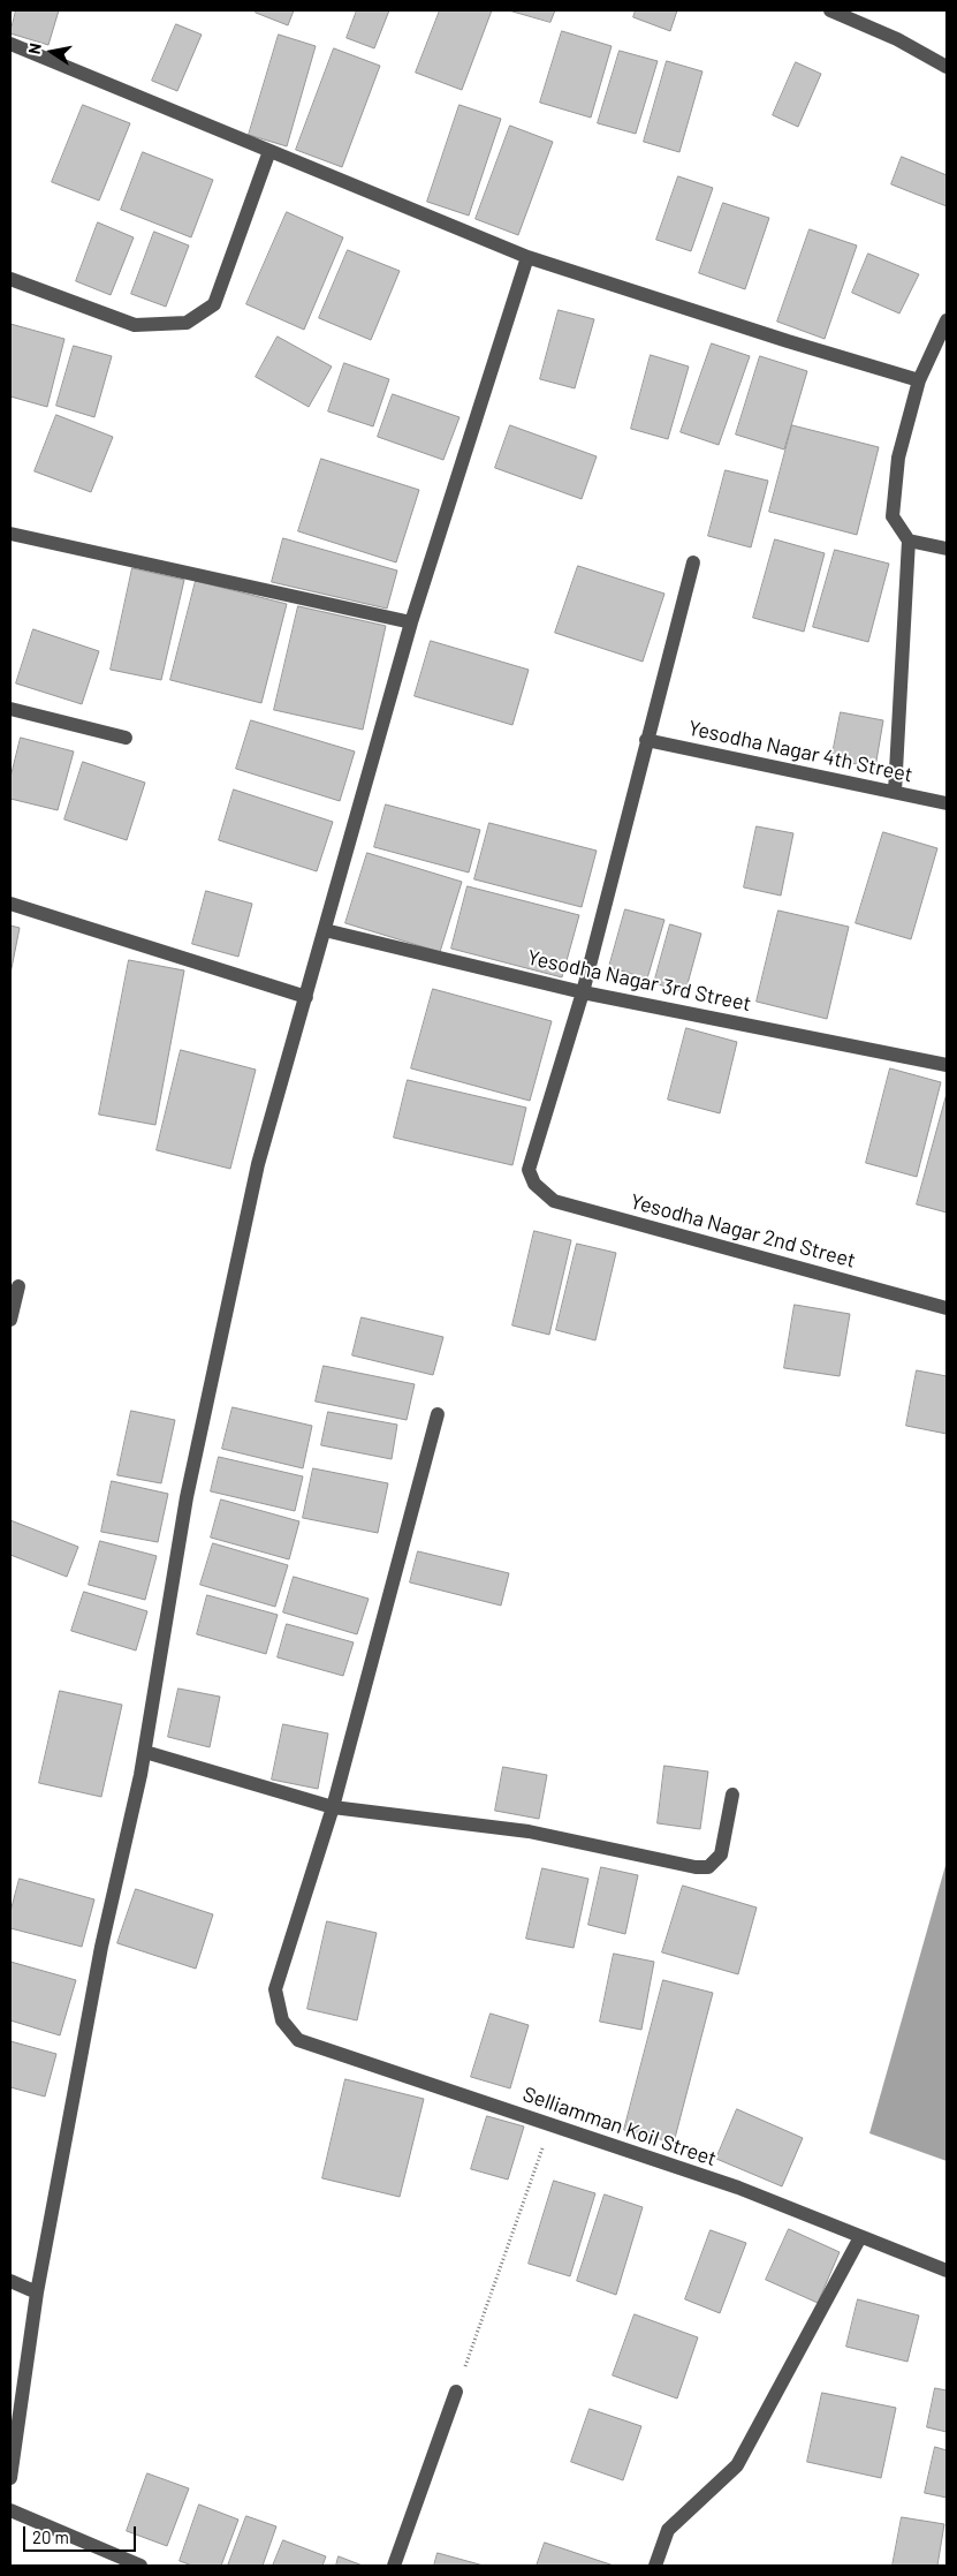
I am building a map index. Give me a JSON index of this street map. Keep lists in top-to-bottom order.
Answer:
{
  "streets": {
    "street": [
      "Yesodha Nagar 4th Street",
      "Yesodha Nagar 3rd Street",
      "Yesodha Nagar 2nd Street",
      "Selliamman Koil Street"
    ]
  },
  "crossings": [
    ["Yesodha Nagar 3rd Street", "Yesodha Nagar 2nd Street"]
  ],
  "scale_bar": "20 m",
  "north": "left"
}
